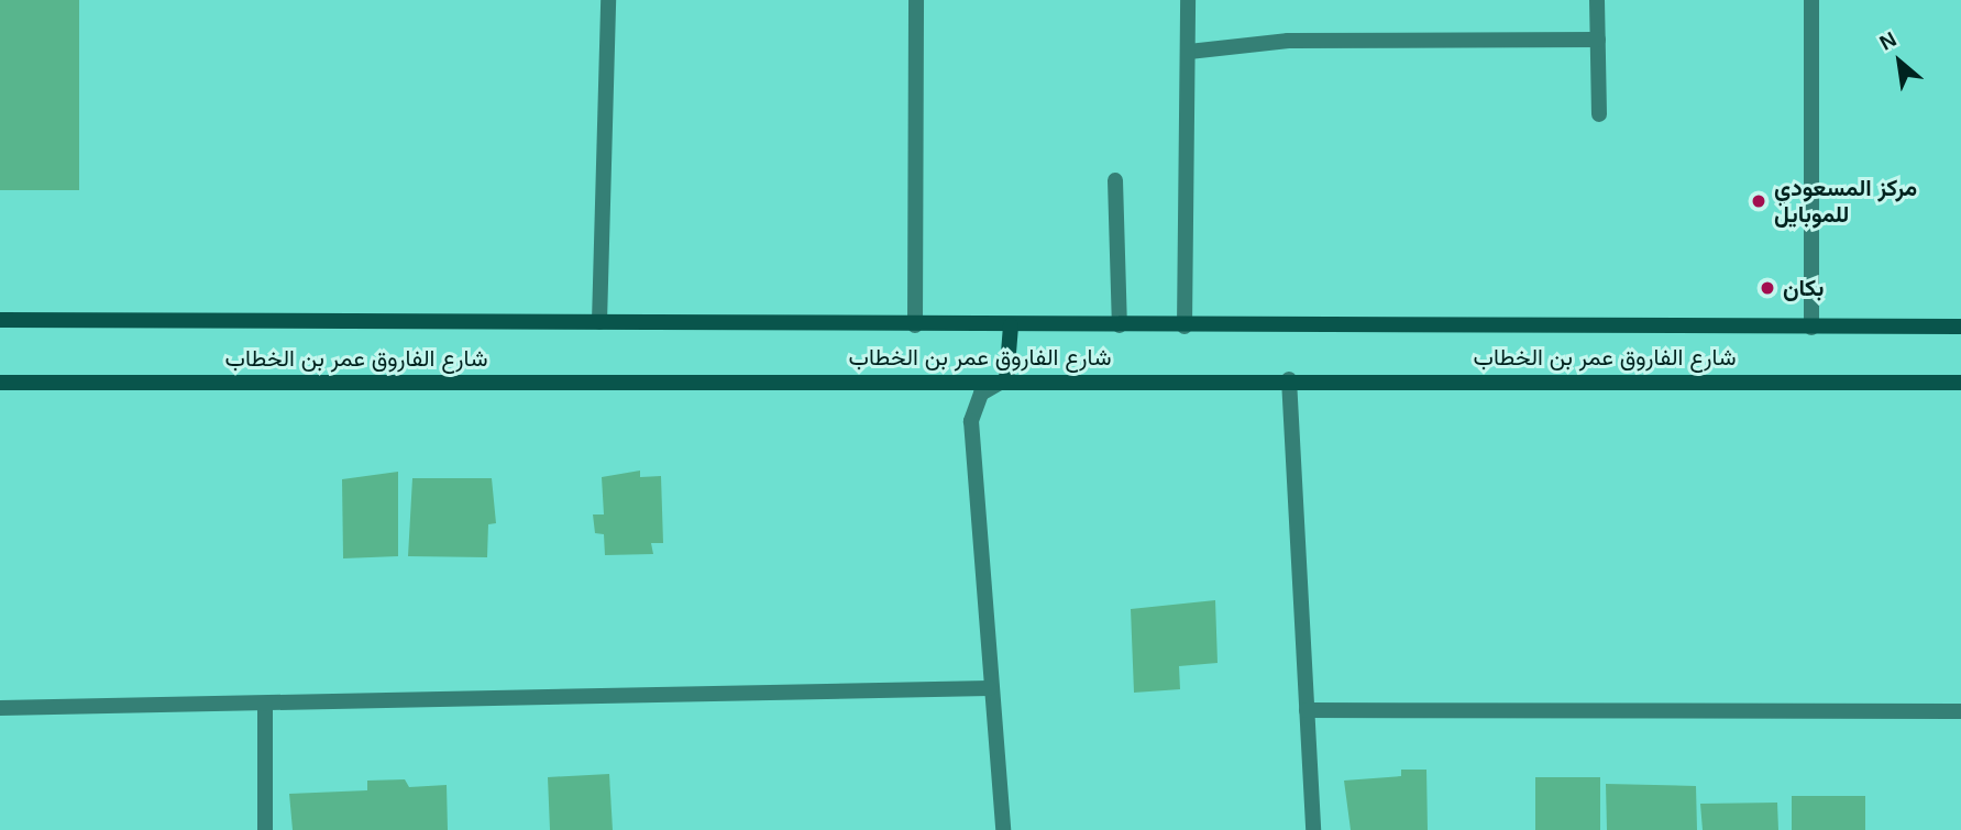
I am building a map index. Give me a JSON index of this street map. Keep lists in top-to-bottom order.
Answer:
{
  "streets": {
    "main road": ["شارع الفاروق عمر بن الخطاب"]
  },
  "places": ["مركز المسعودي للموبايل", "بكان"],
  "north": "top left"
}
